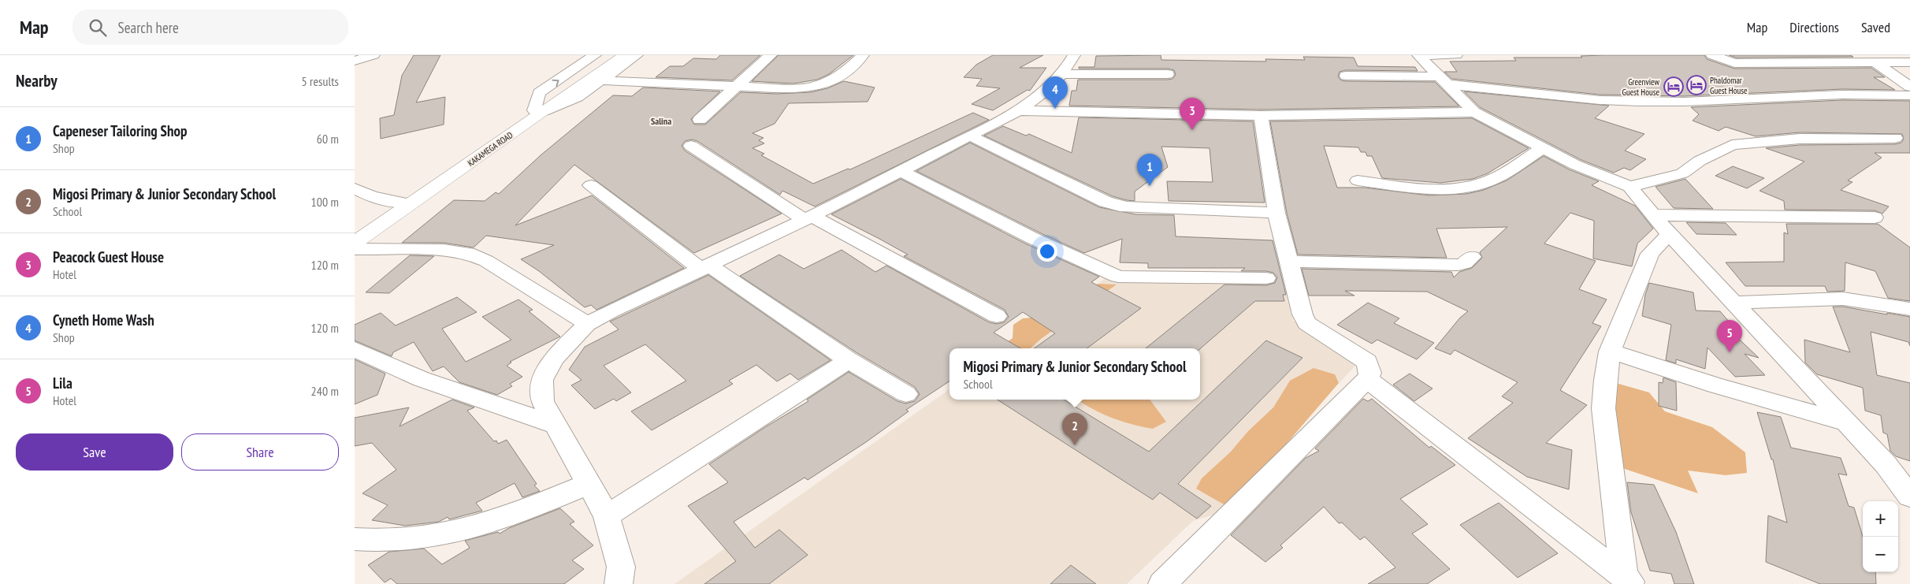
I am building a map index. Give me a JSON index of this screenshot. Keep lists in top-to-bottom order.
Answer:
{
  "streets": {
    "highway": ["KAKAMEGA ROAD"]
  },
  "districts": ["Salina"],
  "places": {
    "hotel": ["Phaldomar Guest House", "Greenview Guest House"]
  },
  "page": {
    "header": "Map",
    "search": "Search here",
    "nav": ["Map", "Directions", "Saved"],
    "heading": ["Nearby", "5 results"],
    "pins": [
      "4",
      "3",
      "1",
      "5",
      "2"
    ],
    "list": [
      {
        "mark": "1",
        "name": "Capeneser Tailoring Shop",
        "note": "Shop",
        "value": "60 m"
      },
      {
        "mark": "2",
        "name": "Migosi Primary & Junior Secondary School",
        "note": "School",
        "value": "100 m"
      },
      {
        "mark": "3",
        "name": "Peacock Guest House",
        "note": "Hotel",
        "value": "120 m"
      },
      {
        "mark": "4",
        "name": "Cyneth Home Wash",
        "note": "Shop",
        "value": "120 m"
      },
      {
        "mark": "5",
        "name": "Lila",
        "note": "Hotel",
        "value": "240 m"
      }
    ],
    "popup": ["Migosi Primary & Junior Secondary School", "School"],
    "buttons": ["Save", "Share"],
    "map_buttons": ["+", "−"]
  }
}
